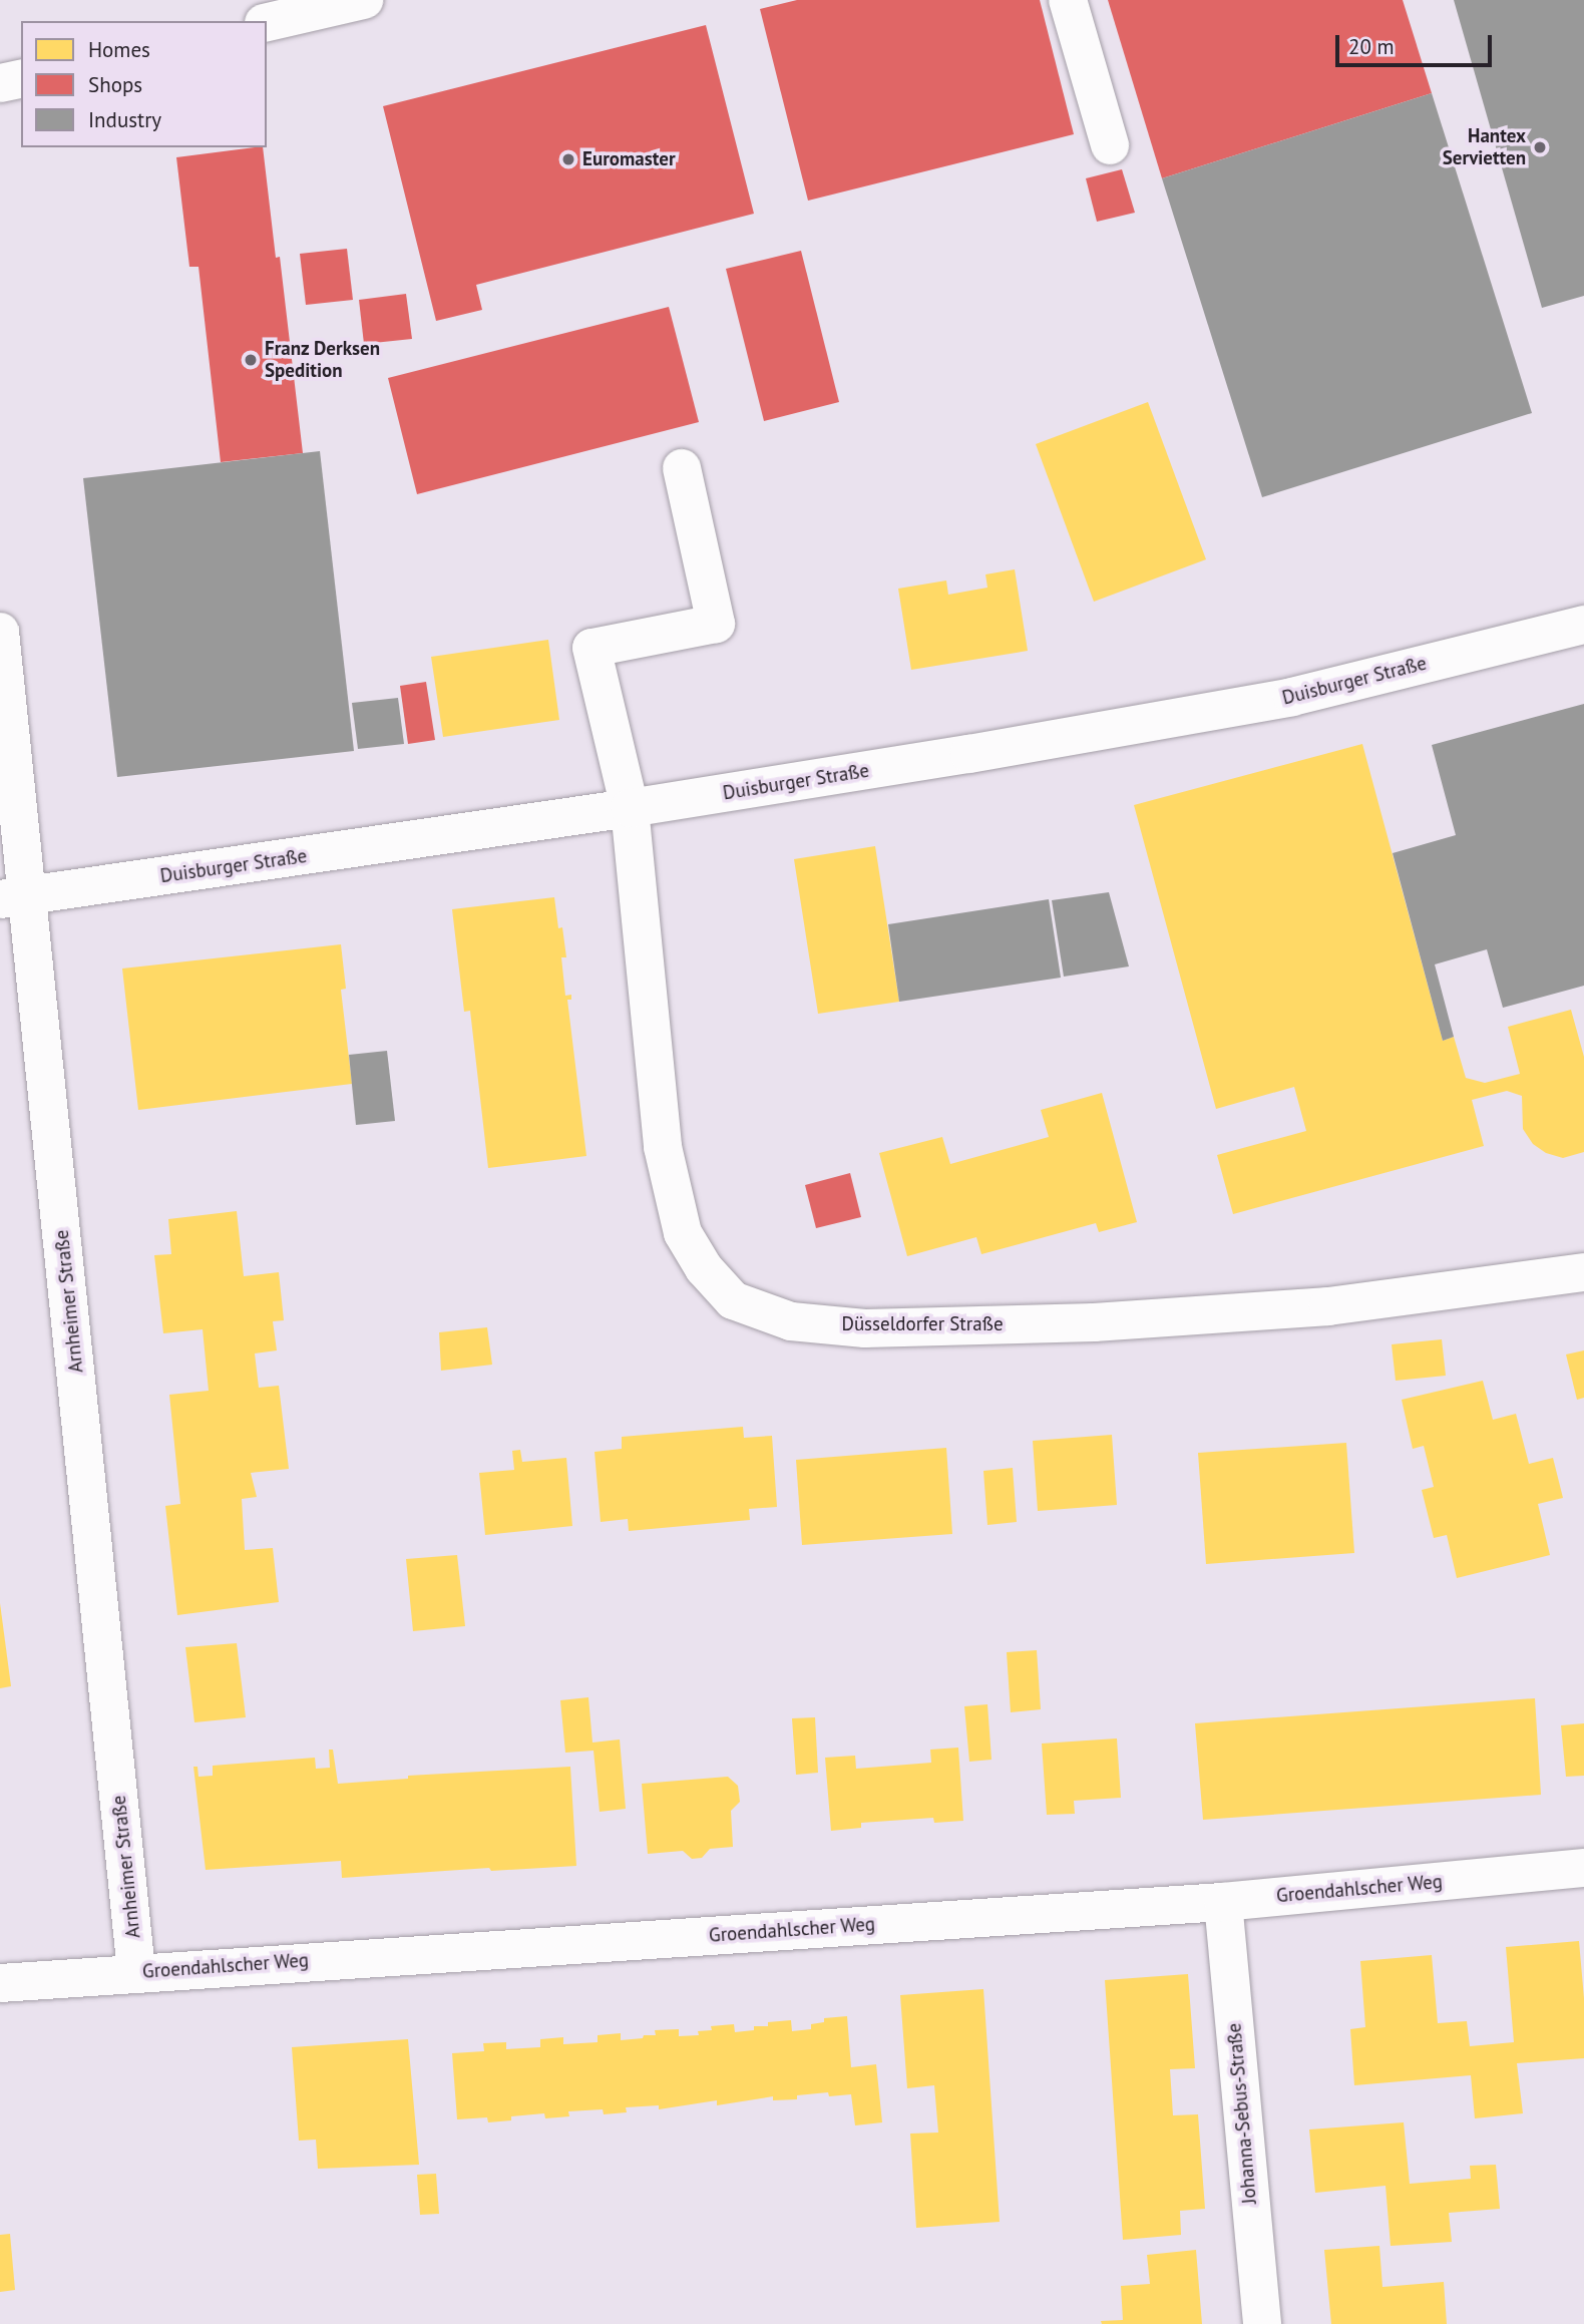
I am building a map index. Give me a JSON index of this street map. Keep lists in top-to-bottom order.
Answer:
{
  "streets": {
    "street": [
      "Duisburger Straße",
      "Arnheimer Straße",
      "Düsseldorfer Straße",
      "Groendahlscher Weg",
      "Johanna-Sebus-Straße"
    ]
  },
  "crossings": [
    ["Duisburger Straße", "Arnheimer Straße"],
    ["Duisburger Straße", "Düsseldorfer Straße"],
    ["Arnheimer Straße", "Groendahlscher Weg"],
    ["Groendahlscher Weg", "Johanna-Sebus-Straße"]
  ],
  "places": ["Hantex Servietten", "Euromaster", "Franz Derksen Spedition"],
  "legend": ["Homes", "Shops", "Industry"],
  "scale_bar": "20 m"
}
